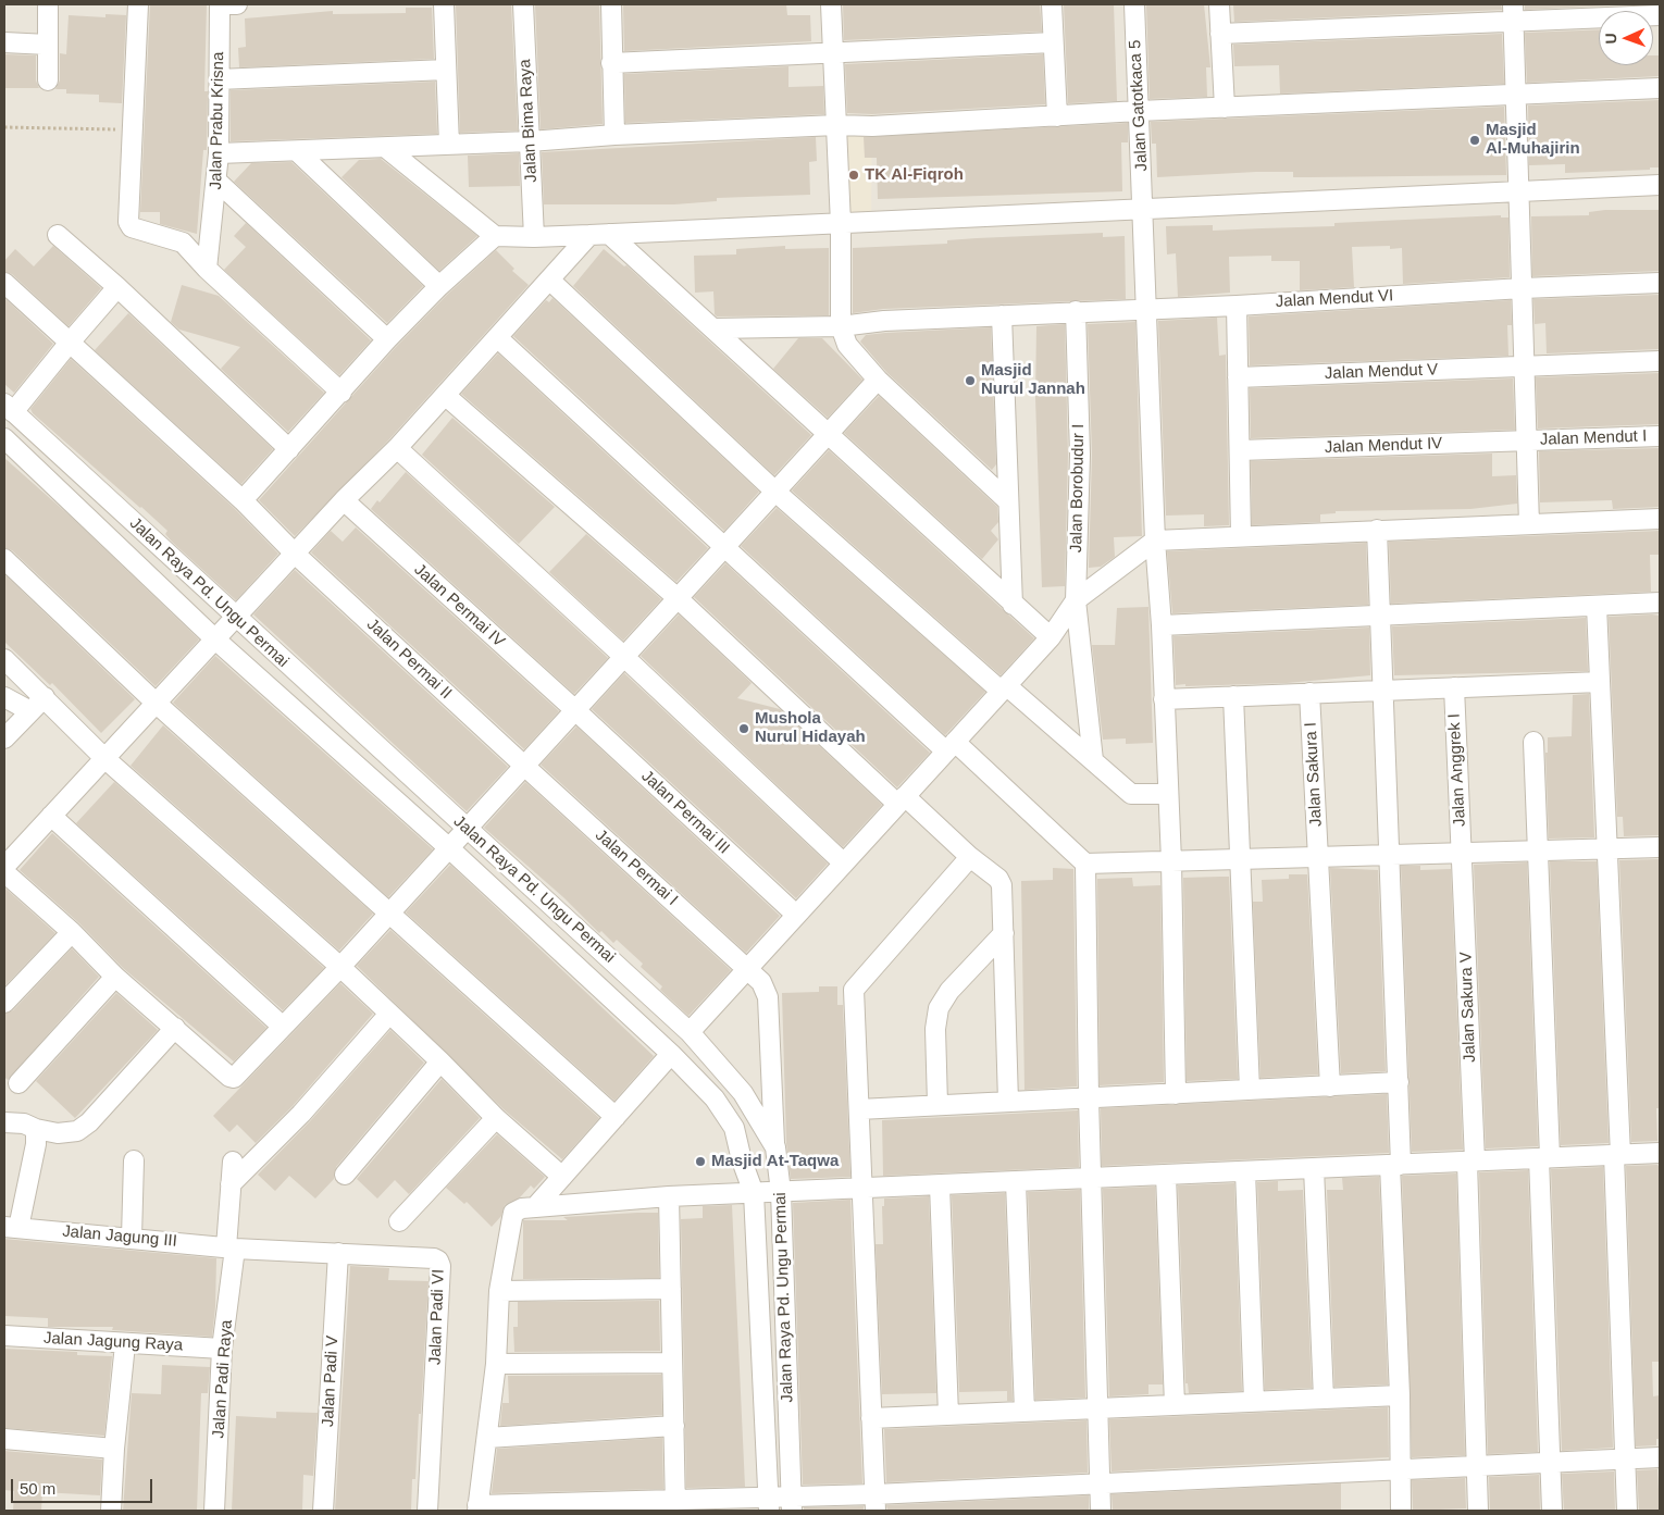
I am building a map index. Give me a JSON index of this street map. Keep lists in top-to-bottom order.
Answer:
{
  "streets": {
    "street": [
      "Jalan Gatotkaca 5",
      "Jalan Prabu Krisna",
      "Jalan Bima Raya",
      "Jalan Mendut VI",
      "Jalan Mendut V",
      "Jalan Mendut I",
      "Jalan Mendut IV",
      "Jalan Borobudur I",
      "Jalan Raya Pd. Ungu Permai",
      "Jalan Permai IV",
      "Jalan Permai II",
      "Jalan Anggrek I",
      "Jalan Sakura I",
      "Jalan Permai III",
      "Jalan Permai I",
      "Jalan Sakura V",
      "Jalan Jagung III",
      "Jalan Padi VI",
      "Jalan Jagung Raya",
      "Jalan Padi Raya",
      "Jalan Padi V"
    ]
  },
  "crossings": [
    ["Jalan Gatotkaca 5", "Jalan Mendut VI"],
    ["Jalan Mendut VI", "Jalan Borobudur I"],
    ["Jalan Mendut I", "Jalan Mendut IV"],
    ["Jalan Raya Pd. Ungu Permai", "Jalan Permai I"],
    ["Jalan Permai IV", "Jalan Permai III"],
    ["Jalan Permai II", "Jalan Permai I"],
    ["Jalan Anggrek I", "Jalan Sakura V"],
    ["Jalan Jagung III", "Jalan Padi VI"],
    ["Jalan Jagung III", "Jalan Padi Raya"],
    ["Jalan Padi VI", "Jalan Padi Raya"],
    ["Jalan Padi VI", "Jalan Padi V"],
    ["Jalan Jagung Raya", "Jalan Padi Raya"]
  ],
  "places": [
    "Masjid Al-Muhajirin",
    "TK Al-Fiqroh",
    "Masjid Nurul Jannah",
    "Mushola Nurul Hidayah",
    "Masjid At-Taqwa"
  ],
  "scale_bar": "50 m",
  "north": "left"
}
